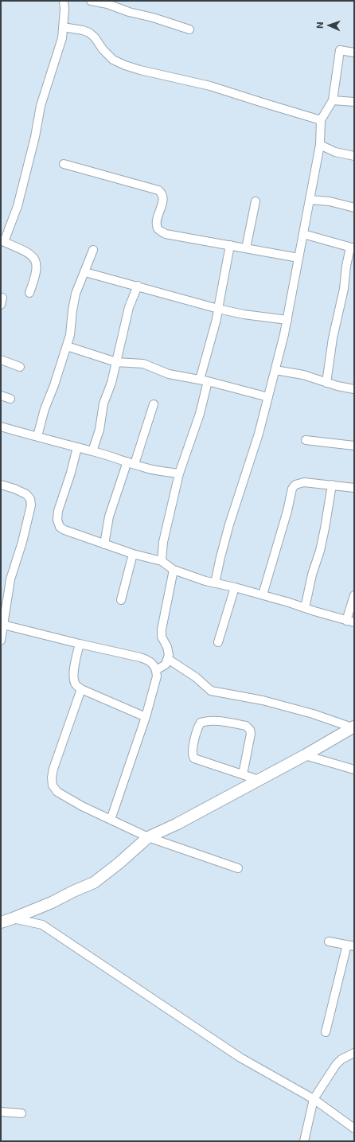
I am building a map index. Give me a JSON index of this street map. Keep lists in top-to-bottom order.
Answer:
{
  "north": "left"
}
